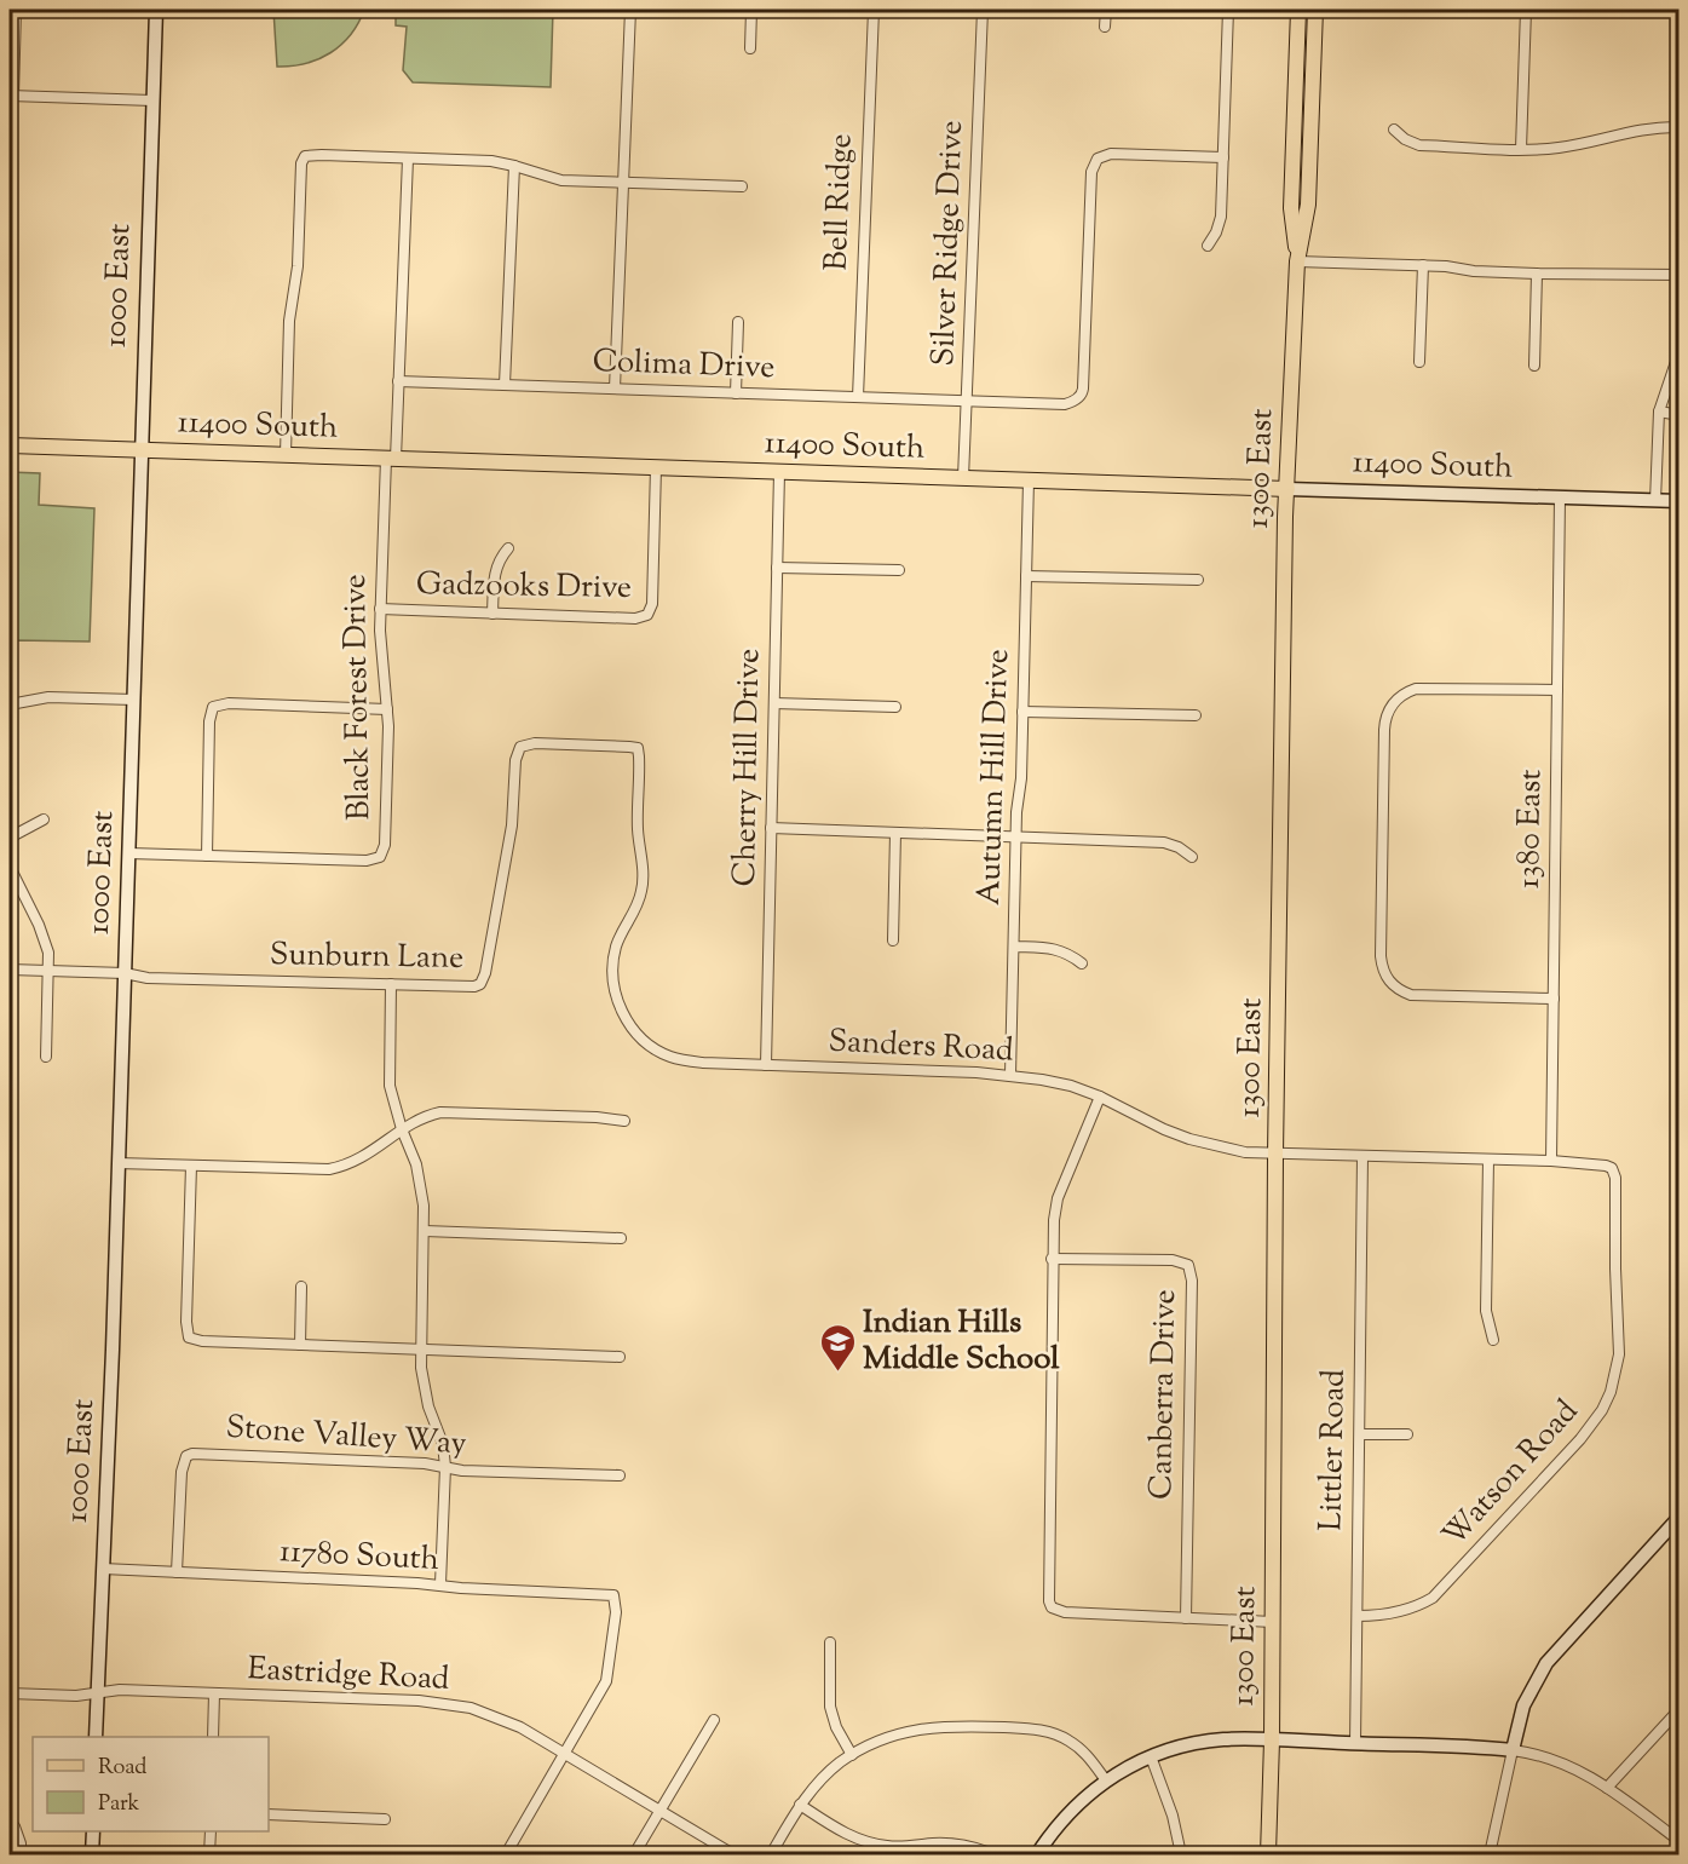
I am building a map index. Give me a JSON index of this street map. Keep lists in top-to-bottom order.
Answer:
{
  "streets": {
    "main road": ["11400 South", "1300 East"],
    "street": [
      "Bell Ridge",
      "Silver Ridge Drive",
      "1000 East",
      "Colima Drive",
      "Gadzooks Drive",
      "Black Forest Drive",
      "Cherry Hill Drive",
      "Autumn Hill Drive",
      "1380 East",
      "Sunburn Lane",
      "Sanders Road",
      "Canberra Drive",
      "Stone Valley Way",
      "Littler Road",
      "Watson Road",
      "11780 South",
      "Eastridge Road"
    ]
  },
  "crossings": [
    ["Bell Ridge", "Colima Drive"],
    ["Silver Ridge Drive", "Colima Drive"],
    ["Silver Ridge Drive", "11400 South"],
    ["1000 East", "11400 South"],
    ["1000 East", "Black Forest Drive"],
    ["1000 East", "Sunburn Lane"],
    ["1000 East", "11780 South"],
    ["1000 East", "Eastridge Road"],
    ["Colima Drive", "Black Forest Drive"],
    ["11400 South", "1300 East"],
    ["11400 South", "Gadzooks Drive"],
    ["11400 South", "Black Forest Drive"],
    ["11400 South", "Cherry Hill Drive"],
    ["11400 South", "Autumn Hill Drive"],
    ["11400 South", "1380 East"],
    ["1300 East", "Sanders Road"],
    ["Gadzooks Drive", "Black Forest Drive"],
    ["Cherry Hill Drive", "Sanders Road"],
    ["Autumn Hill Drive", "Sanders Road"],
    ["1380 East", "Sanders Road"],
    ["Sunburn Lane", "Sanders Road"],
    ["Sanders Road", "Littler Road"],
    ["Sanders Road", "Watson Road"],
    ["Stone Valley Way", "11780 South"],
    ["Littler Road", "Watson Road"],
    ["11780 South", "Eastridge Road"]
  ],
  "places": {
    "school or university": ["Indian Hills Middle School"]
  },
  "legend": ["Road", "Park"]
}
